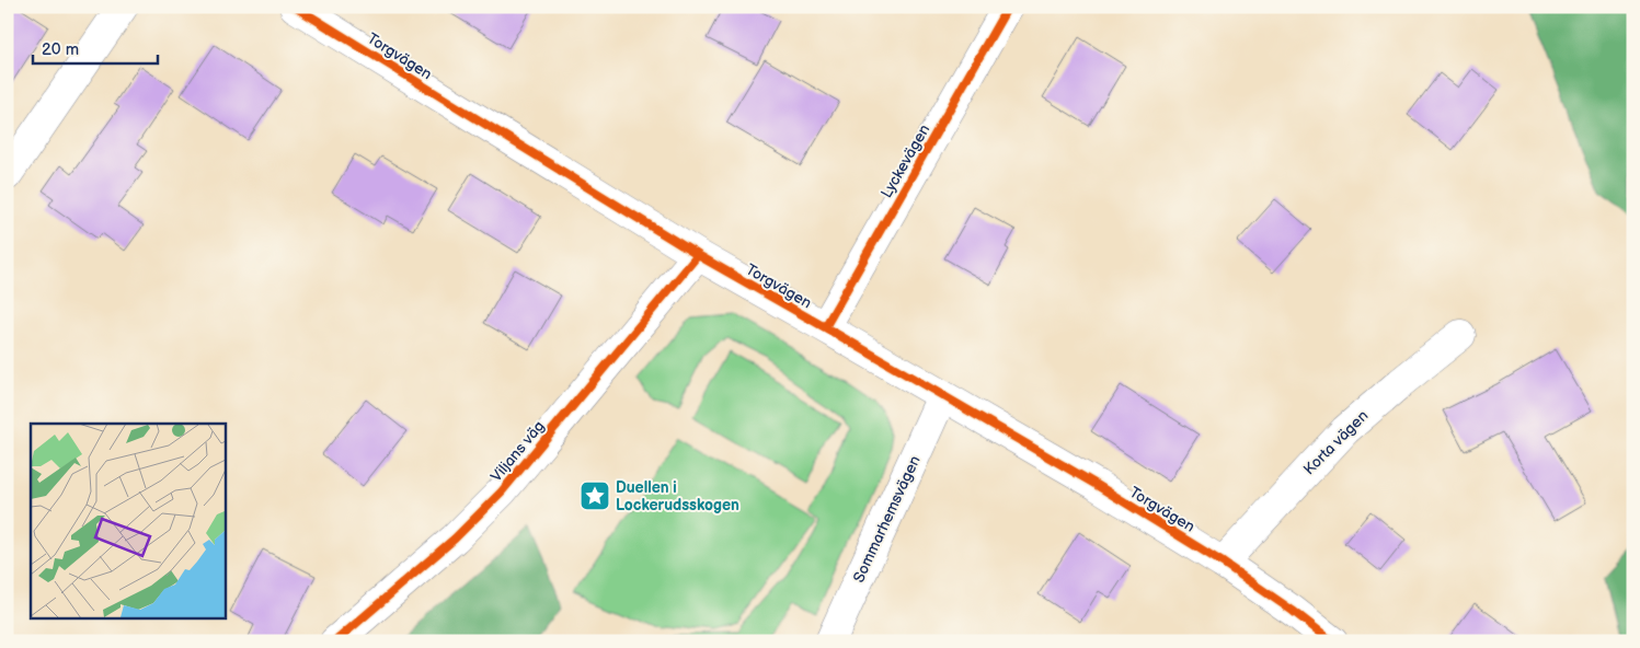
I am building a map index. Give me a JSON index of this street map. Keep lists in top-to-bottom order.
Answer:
{
  "streets": {
    "street": [
      "Torgvägen",
      "Lyckevägen",
      "Korta vägen",
      "Viljans väg",
      "Sommarhemsvägen"
    ]
  },
  "crossings": [
    ["Torgvägen", "Lyckevägen"],
    ["Torgvägen", "Korta vägen"],
    ["Torgvägen", "Viljans väg"],
    ["Torgvägen", "Sommarhemsvägen"]
  ],
  "places": {
    "place": ["Duellen i Lockerudsskogen"]
  },
  "scale_bar": "20 m"
}
